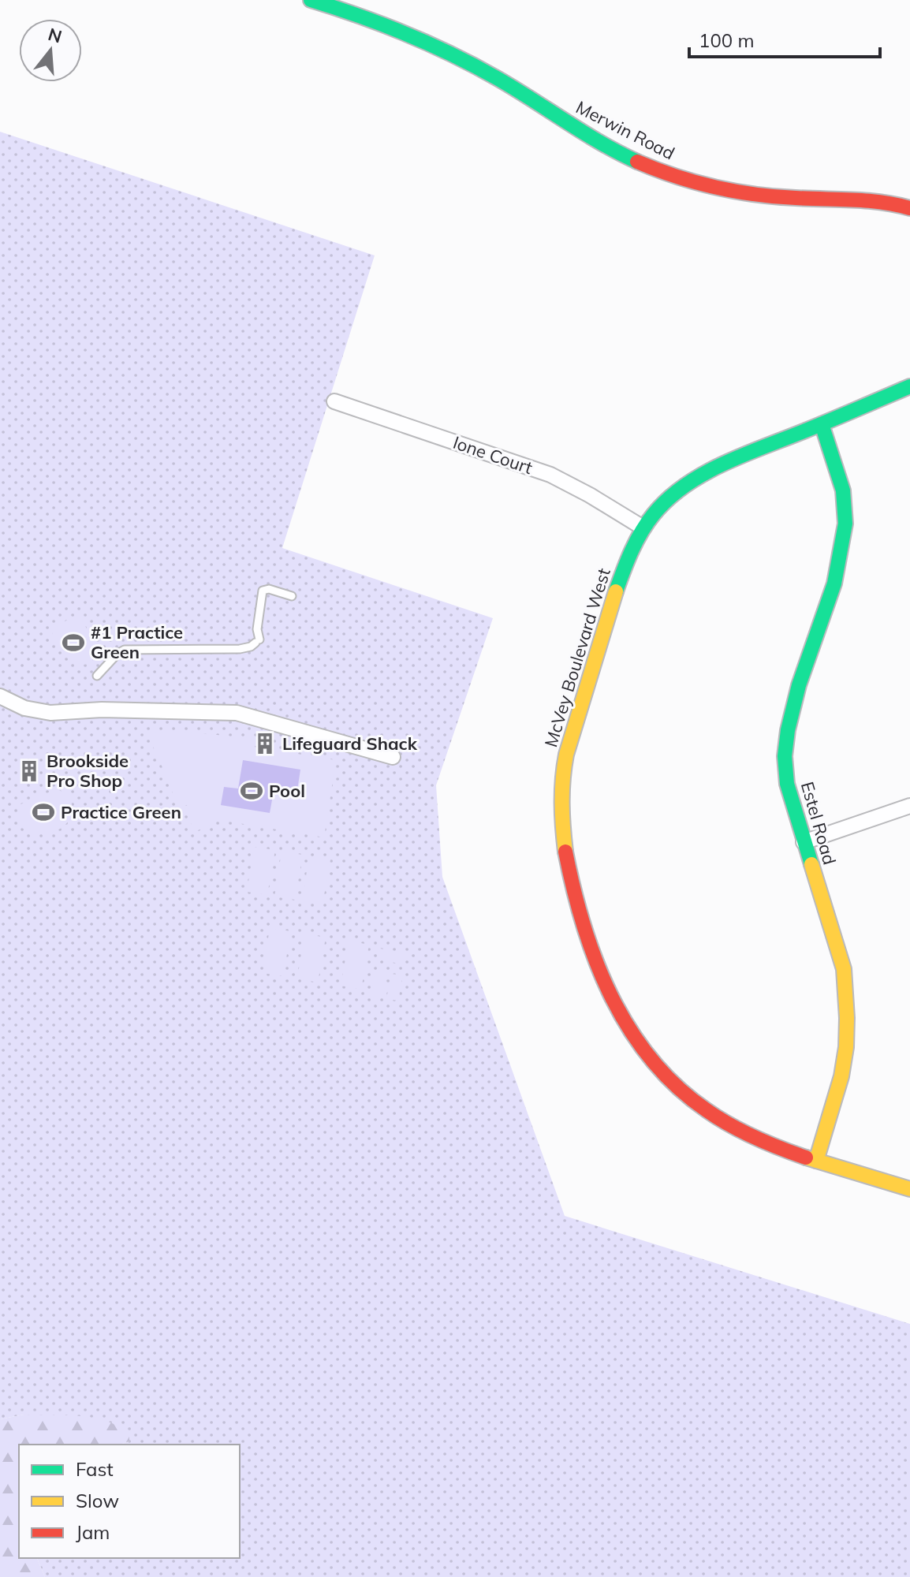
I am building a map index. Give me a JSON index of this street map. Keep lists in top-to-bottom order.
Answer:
{
  "streets": {
    "street": [
      "Merwin Road",
      "Ione Court",
      "McVey Boulevard West",
      "Estel Road"
    ]
  },
  "crossings": [
    ["Ione Court", "McVey Boulevard West"],
    ["McVey Boulevard West", "Estel Road"]
  ],
  "places": {
    "sports": ["#1 Practice Green", "Pool", "Practice Green"],
    "building": ["Lifeguard Shack", "Brookside Pro Shop"]
  },
  "legend": ["Fast", "Slow", "Jam"],
  "scale_bar": "100 m",
  "north": "top"
}
